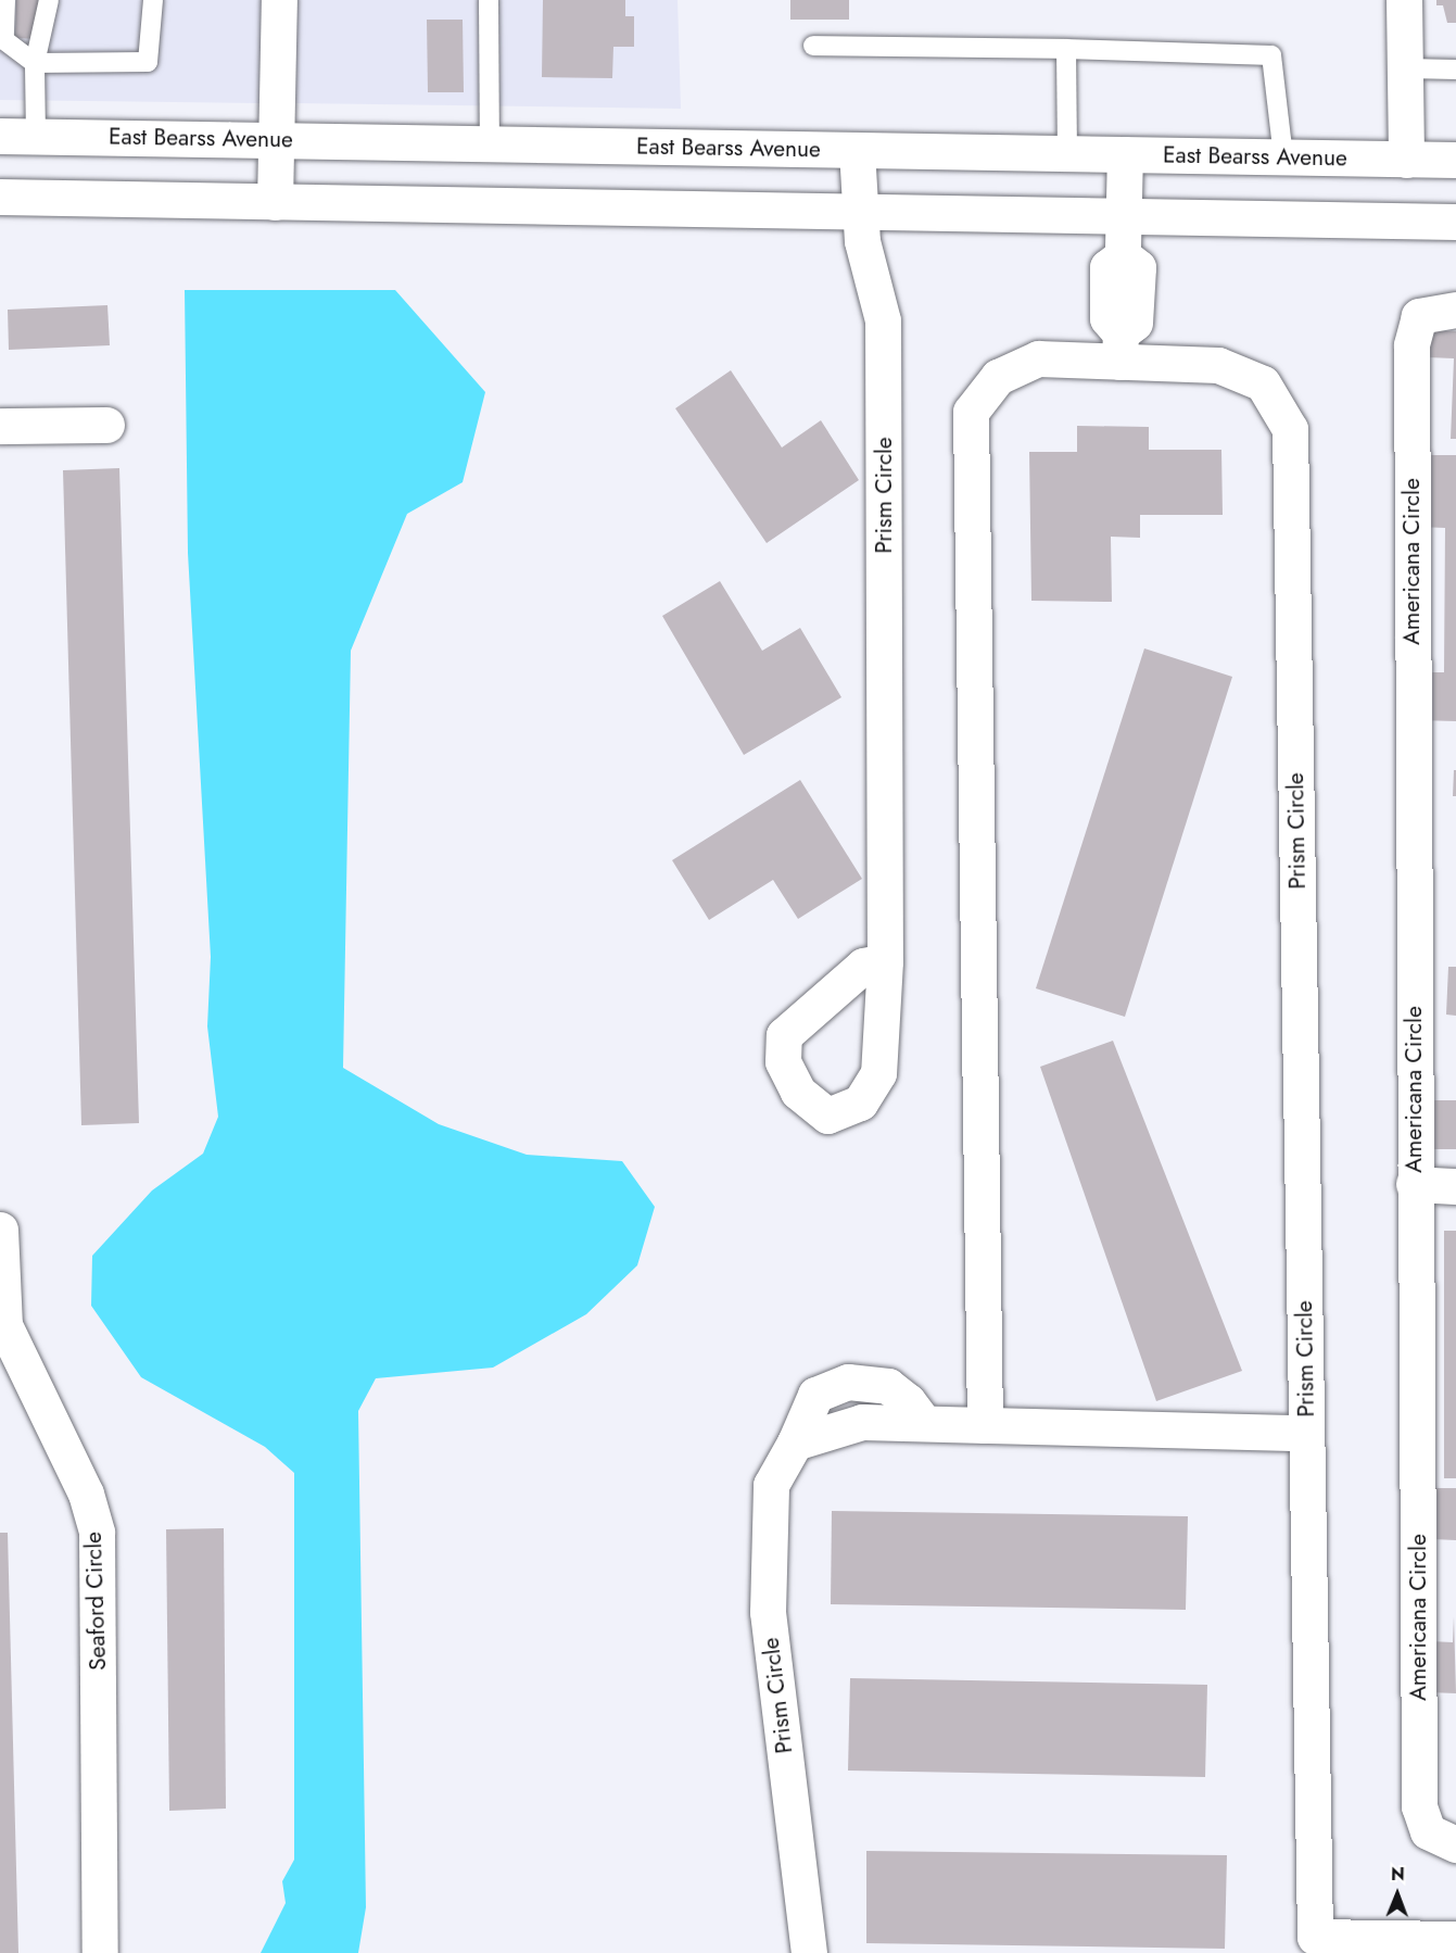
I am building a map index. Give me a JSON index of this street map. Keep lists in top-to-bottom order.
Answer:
{
  "streets": {
    "street": [
      "East Bearss Avenue",
      "Prism Circle",
      "Americana Circle",
      "Seaford Circle"
    ]
  },
  "crossings": [
    ["East Bearss Avenue", "Prism Circle"]
  ],
  "north": "top"
}
